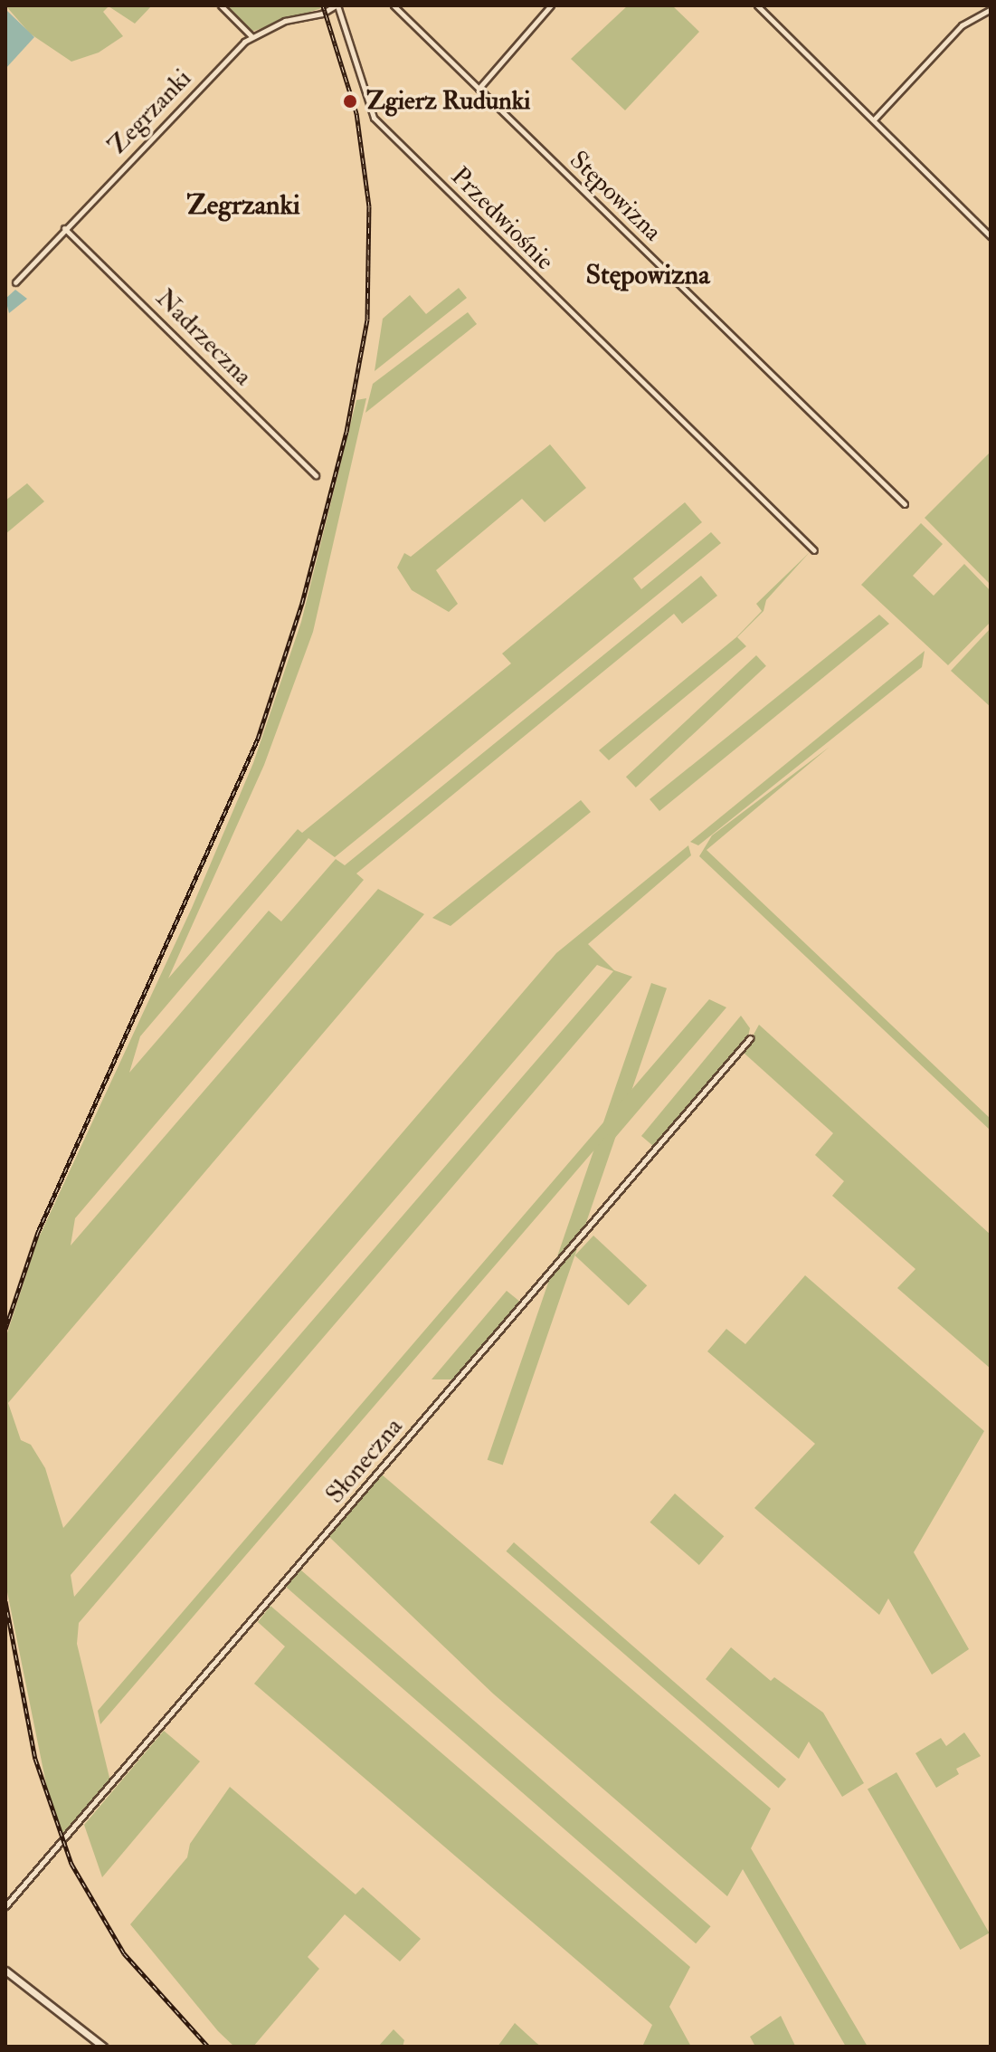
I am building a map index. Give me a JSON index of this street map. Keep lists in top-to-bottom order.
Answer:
{
  "streets": {
    "street": [
      "Zegrzanki",
      "Stępowizna",
      "Przedwiośnie",
      "Nadrzeczna",
      "Słoneczna"
    ]
  },
  "crossings": [
    ["Zegrzanki", "Przedwiośnie"],
    ["Zegrzanki", "Nadrzeczna"]
  ],
  "districts": ["Zegrzanki", "Stępowizna"],
  "places": ["Zgierz Rudunki"]
}
